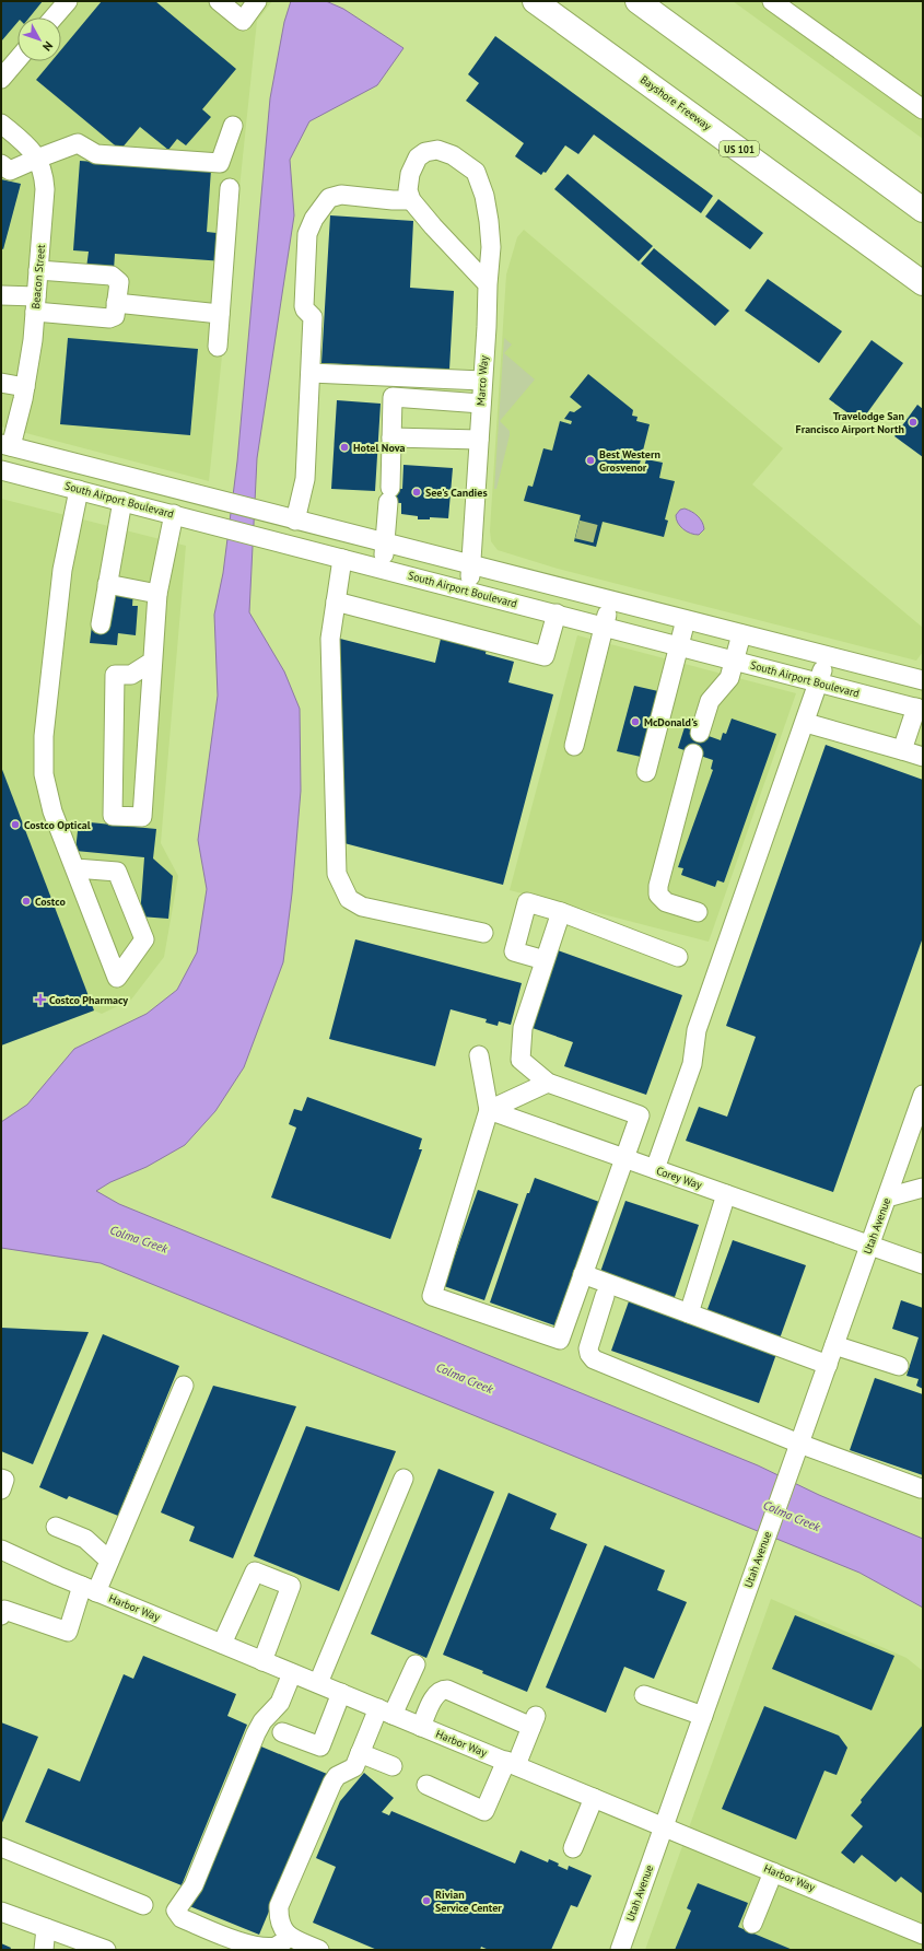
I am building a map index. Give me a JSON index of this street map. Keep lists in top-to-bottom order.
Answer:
{
  "streets": {
    "highway": ["Bayshore Freeway", "US 101"],
    "street": [
      "Beacon Street",
      "Marco Way",
      "South Airport Boulevard",
      "Corey Way",
      "Utah Avenue",
      "Harbor Way"
    ]
  },
  "crossings": [
    ["Marco Way", "South Airport Boulevard"],
    ["Corey Way", "Utah Avenue"],
    ["Utah Avenue", "Harbor Way"]
  ],
  "water": ["Colma Creek"],
  "places": {
    "other": [
      "Travelodge San Francisco Airport North",
      "Hotel Nova",
      "Best Western Grosvenor",
      "See's Candies",
      "McDonald's",
      "Costco Optical",
      "Costco",
      "Rivian Service Center"
    ],
    "health": ["Costco Pharmacy"]
  },
  "north": "bottom right"
}
